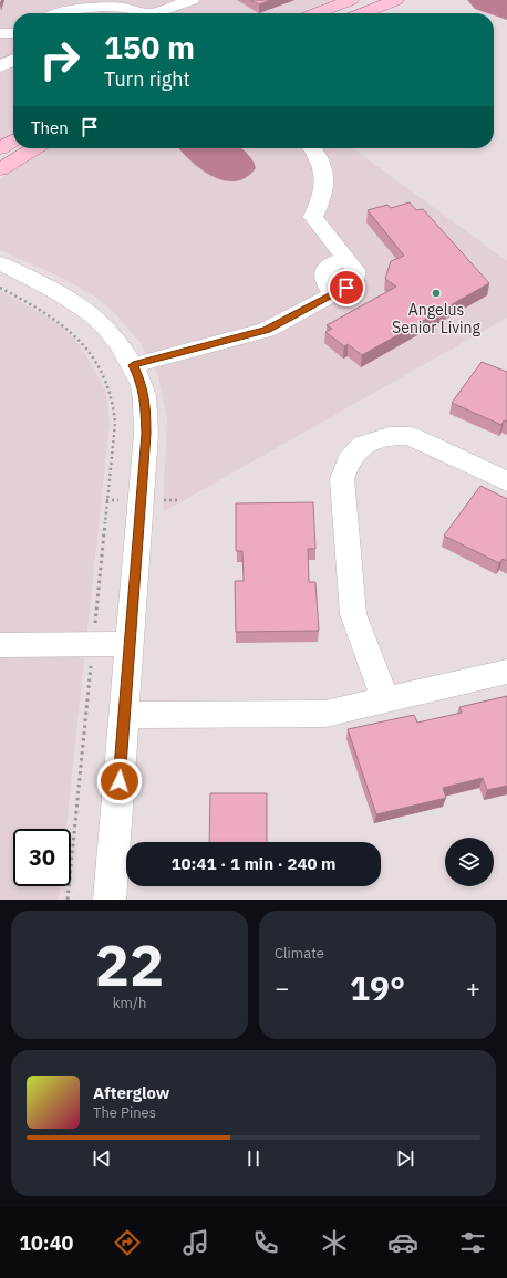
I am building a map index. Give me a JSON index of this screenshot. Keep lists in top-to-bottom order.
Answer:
{
  "places": ["Angelus Senior Living"],
  "page": {
    "turn": ["150 m", "Turn right"],
    "then": "Then",
    "limit": "30",
    "trip": "10:41 · 1 min · 240 m",
    "tile": [
      ["22", "km/h"],
      "Climate"
    ],
    "heat": ["−", "19°", "+"],
    "song": ["Afterglow", "The Pines"],
    "tabs": "10:40"
  }
}
